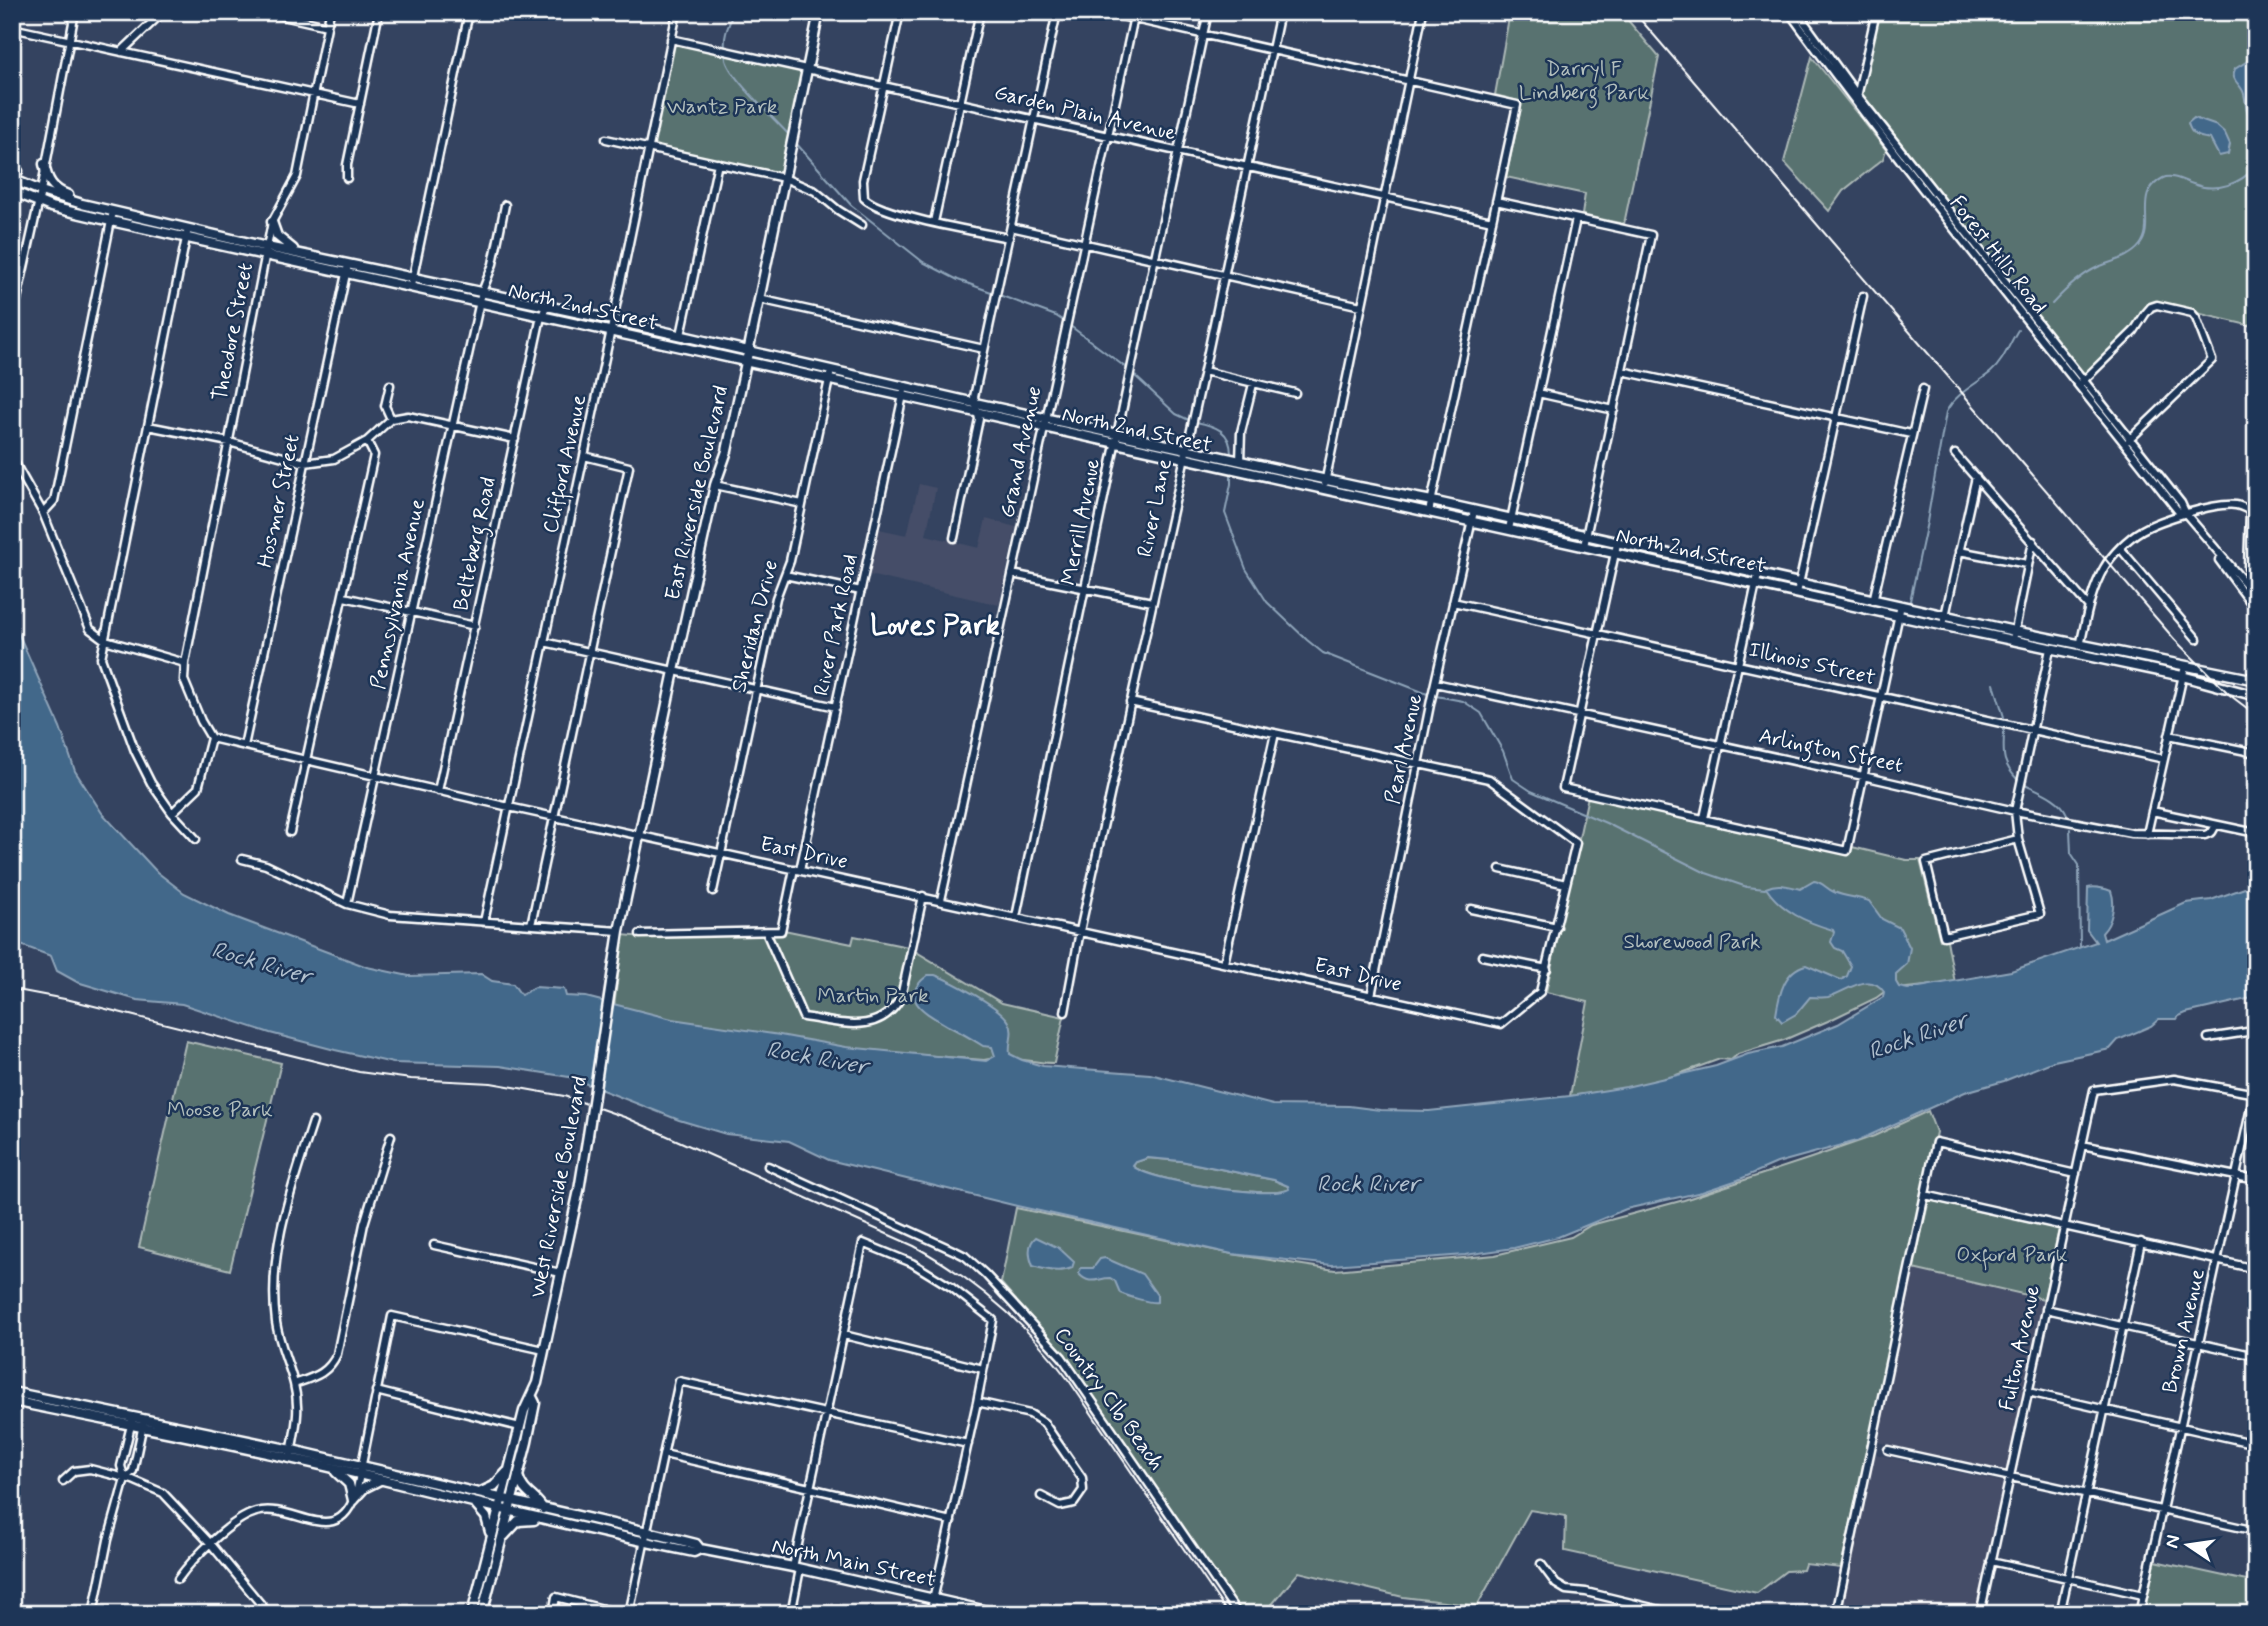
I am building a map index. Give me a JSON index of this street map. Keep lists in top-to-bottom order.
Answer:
{
  "streets": {
    "main road": [
      "North 2nd Street",
      "East Riverside Boulevard",
      "West Riverside Boulevard",
      "North Main Street"
    ],
    "street": [
      "Garden Plain Avenue",
      "Forest Hills Road",
      "Theodore Street",
      "Grand Avenue",
      "Clifford Avenue",
      "Hosmer Street",
      "River Lane",
      "Merrill Avenue",
      "Belteberg Road",
      "Pennsylvania Avenue",
      "River Park Road",
      "Sheridan Drive",
      "Illinois Street",
      "Pearl Avenue",
      "Arlington Street",
      "East Drive",
      "Brown Avenue",
      "Fulton Avenue",
      "Country Clb Beach"
    ]
  },
  "crossings": [
    ["Garden Plain Avenue", "Grand Avenue"],
    ["Garden Plain Avenue", "Clifford Avenue"],
    ["Garden Plain Avenue", "East Riverside Boulevard"],
    ["Garden Plain Avenue", "River Lane"],
    ["Garden Plain Avenue", "Merrill Avenue"],
    ["North 2nd Street", "Theodore Street"],
    ["North 2nd Street", "Grand Avenue"],
    ["North 2nd Street", "Clifford Avenue"],
    ["North 2nd Street", "East Riverside Boulevard"],
    ["North 2nd Street", "Hosmer Street"],
    ["North 2nd Street", "River Lane"],
    ["North 2nd Street", "Merrill Avenue"],
    ["North 2nd Street", "Belteberg Road"],
    ["North 2nd Street", "Pennsylvania Avenue"],
    ["North 2nd Street", "River Park Road"],
    ["North 2nd Street", "Sheridan Drive"],
    ["North 2nd Street", "Pearl Avenue"],
    ["Grand Avenue", "East Drive"],
    ["Clifford Avenue", "East Drive"],
    ["East Riverside Boulevard", "East Drive"],
    ["East Riverside Boulevard", "West Riverside Boulevard"],
    ["Hosmer Street", "East Drive"],
    ["River Lane", "East Drive"],
    ["Merrill Avenue", "East Drive"],
    ["Belteberg Road", "East Drive"],
    ["Pennsylvania Avenue", "East Drive"],
    ["River Park Road", "East Drive"],
    ["Sheridan Drive", "East Drive"],
    ["Illinois Street", "Pearl Avenue"],
    ["Pearl Avenue", "Arlington Street"],
    ["Pearl Avenue", "East Drive"],
    ["West Riverside Boulevard", "North Main Street"],
    ["Brown Avenue", "Fulton Avenue"]
  ],
  "districts": ["Loves Park"],
  "water": ["Rock River"],
  "parks": [
    "Darryl F Lindberg Park",
    "Wantz Park",
    "Shorewood Park",
    "Martin Park",
    "Moose Park",
    "Oxford Park"
  ],
  "north": "left"
}
